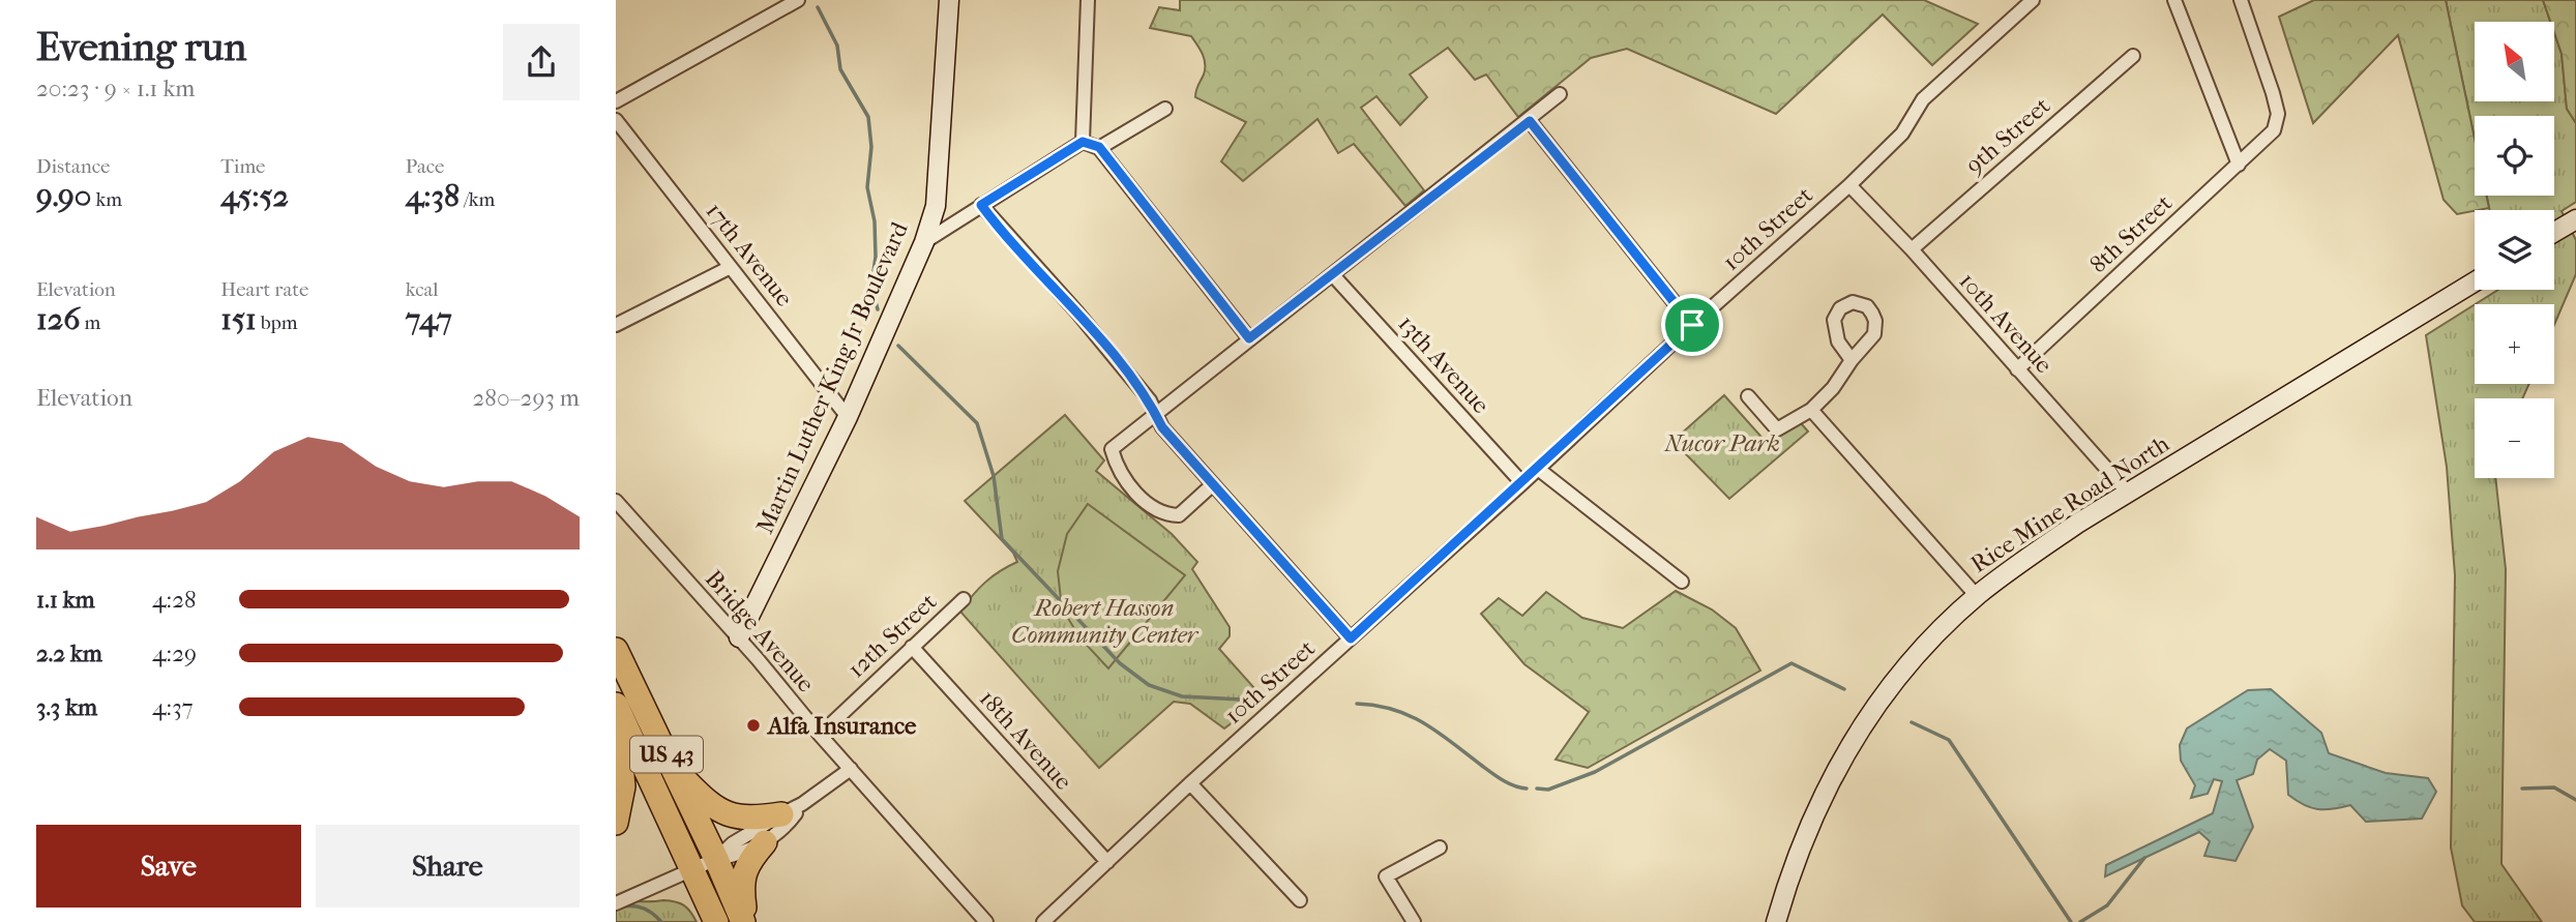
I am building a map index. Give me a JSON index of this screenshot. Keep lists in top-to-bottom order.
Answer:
{
  "streets": {
    "highway": ["US 43"],
    "main road": ["Martin Luther King Jr Boulevard", "Rice Mine Road North"],
    "street": [
      "9th Street",
      "10th Street",
      "8th Street",
      "17th Avenue",
      "10th Avenue",
      "13th Avenue",
      "Bridge Avenue",
      "12th Street",
      "18th Avenue"
    ]
  },
  "crossings": [
    ["9th Street", "10th Avenue"],
    ["10th Street", "10th Avenue"],
    ["10th Street", "13th Avenue"],
    ["10th Street", "18th Avenue"],
    ["8th Street", "10th Avenue"],
    ["17th Avenue", "Martin Luther King Jr Boulevard"],
    ["10th Avenue", "Rice Mine Road North"],
    ["Martin Luther King Jr Boulevard", "Bridge Avenue"],
    ["Bridge Avenue", "12th Street"],
    ["12th Street", "18th Avenue"]
  ],
  "parks": ["Nucor Park", "Robert Hasson Community Center"],
  "places": ["Alfa Insurance"],
  "north": "top left",
  "page": {
    "heading": ["Evening run", "20:23 · 9 × 1.1 km"],
    "map_buttons": ["+", "−"],
    "stats": [
      ["Distance", "9.90 km"],
      ["Time", "45:52"],
      ["Pace", "4:38 /km"],
      ["Elevation", "126 m"],
      ["Heart rate", "151 bpm"],
      ["kcal", "747"]
    ],
    "chart": ["Elevation", "280–293 m"],
    "list": [
      {
        "name": "1.1 km",
        "note": "4:28"
      },
      {
        "name": "2.2 km",
        "note": "4:29"
      },
      {
        "name": "3.3 km",
        "note": "4:37"
      }
    ],
    "buttons": ["Save", "Share"]
  }
}
